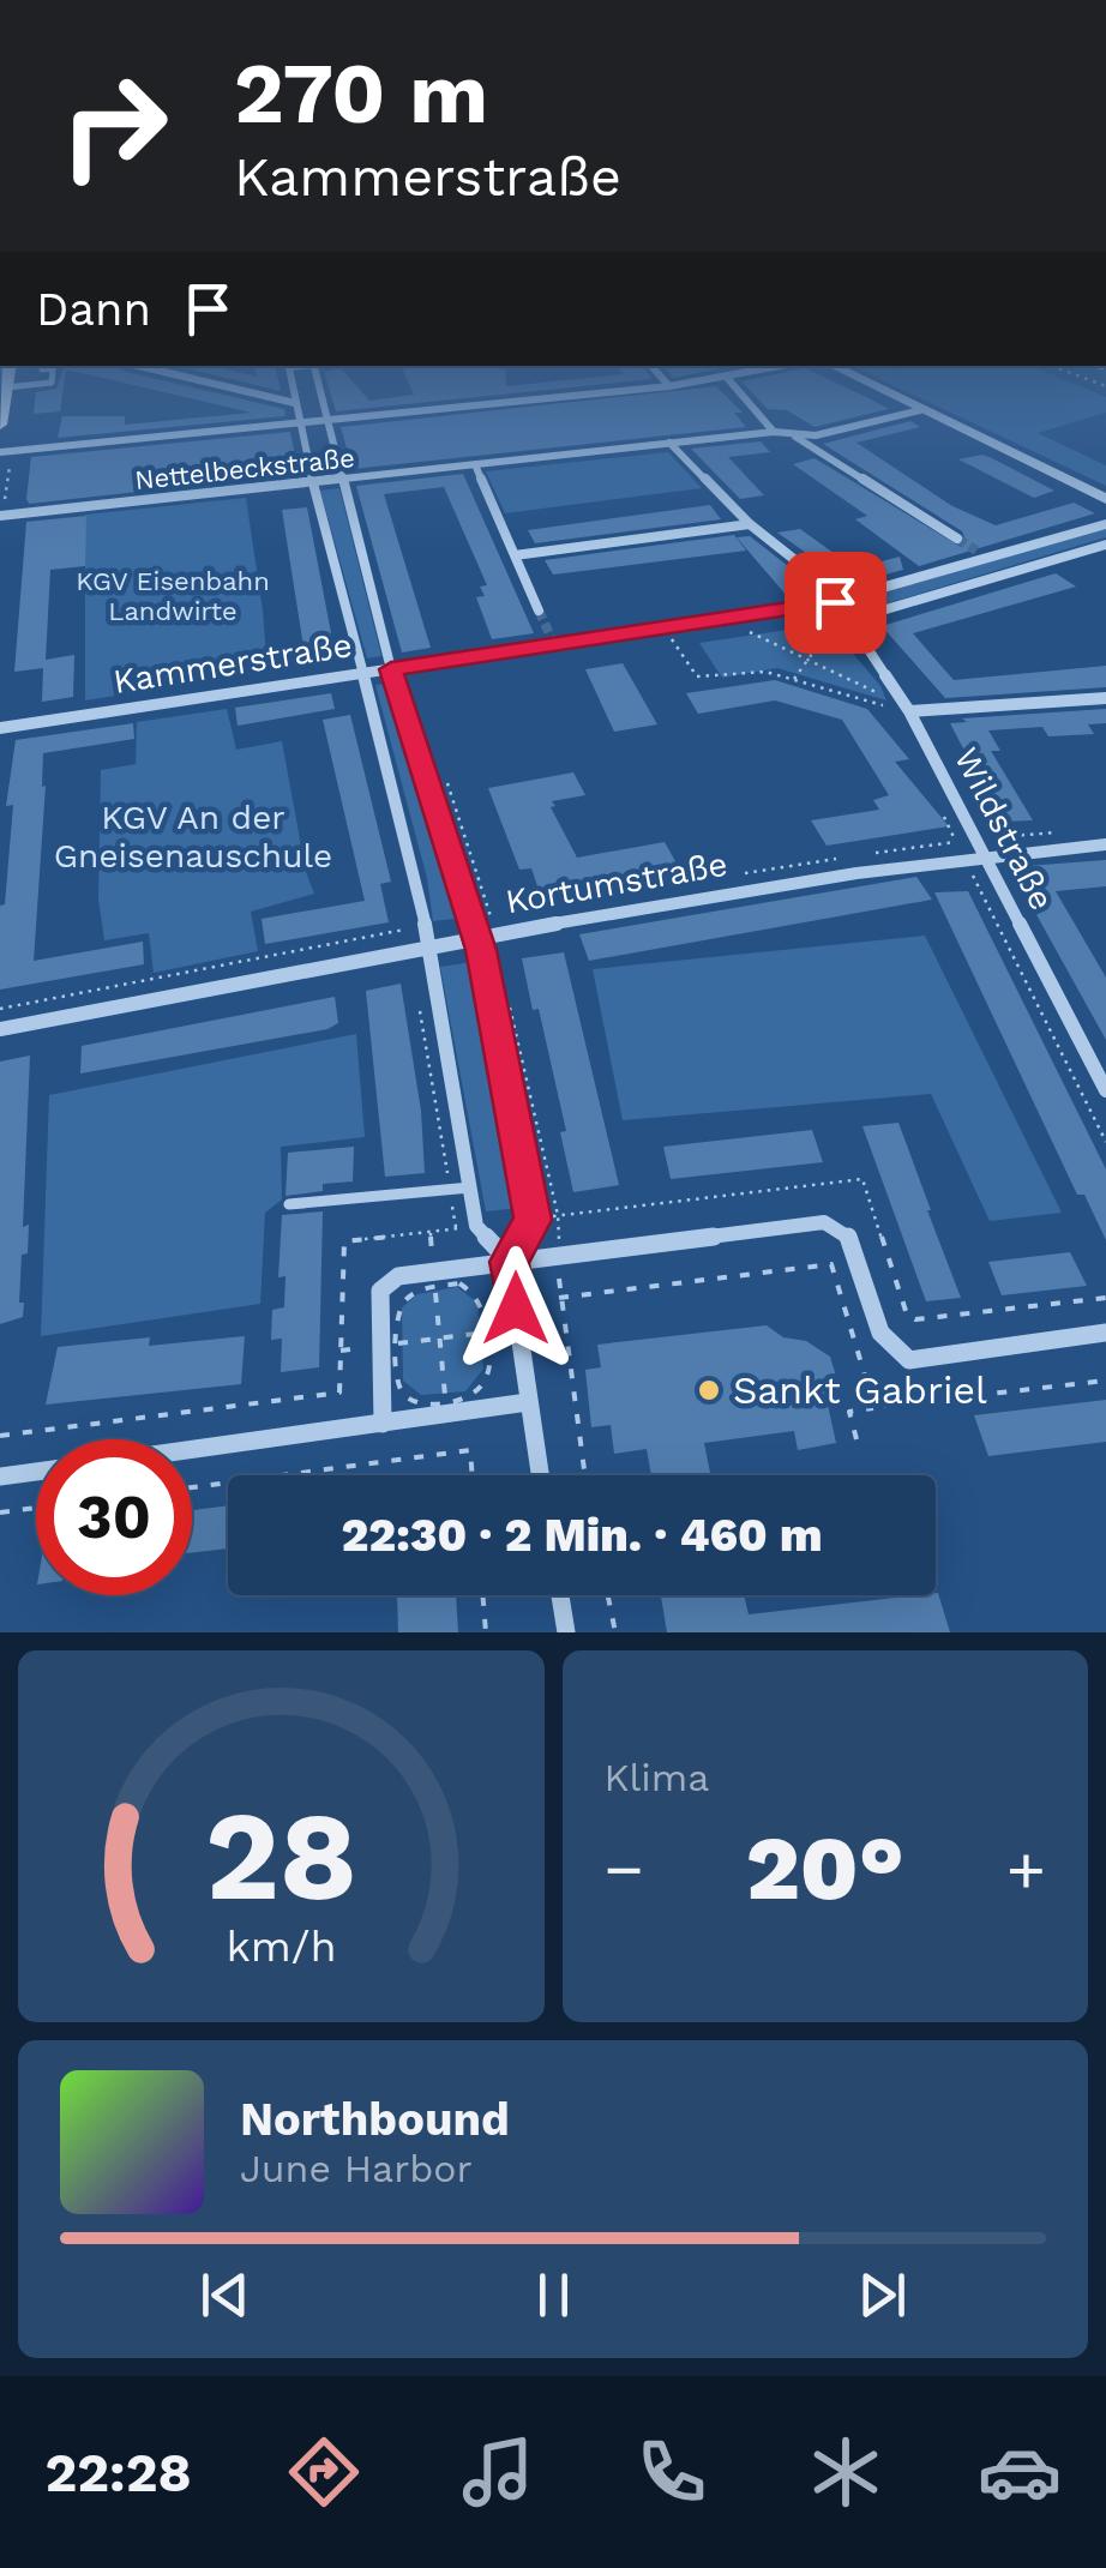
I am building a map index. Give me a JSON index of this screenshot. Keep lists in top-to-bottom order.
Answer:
{
  "streets": {
    "street": [
      "Nettelbeckstraße",
      "Kammerstraße",
      "Wildstraße",
      "Kortumstraße"
    ]
  },
  "crossings": [
    ["Nettelbeckstraße", "Wildstraße"],
    ["Kammerstraße", "Wildstraße"],
    ["Wildstraße", "Kortumstraße"]
  ],
  "parks": ["KGV Eisenbahn Landwirte", "KGV An der Gneisenauschule"],
  "places": ["Sankt Gabriel"],
  "page": {
    "turn": ["270 m", "Kammerstraße"],
    "then": "Dann",
    "limit": "30",
    "trip": "22:30 · 2 Min. · 460 m",
    "tile": "Klima",
    "heat": ["−", "20°", "+"],
    "song": ["Northbound", "June Harbor"],
    "tabs": "22:28",
    "gauge": ["28", "km/h"]
  }
}
